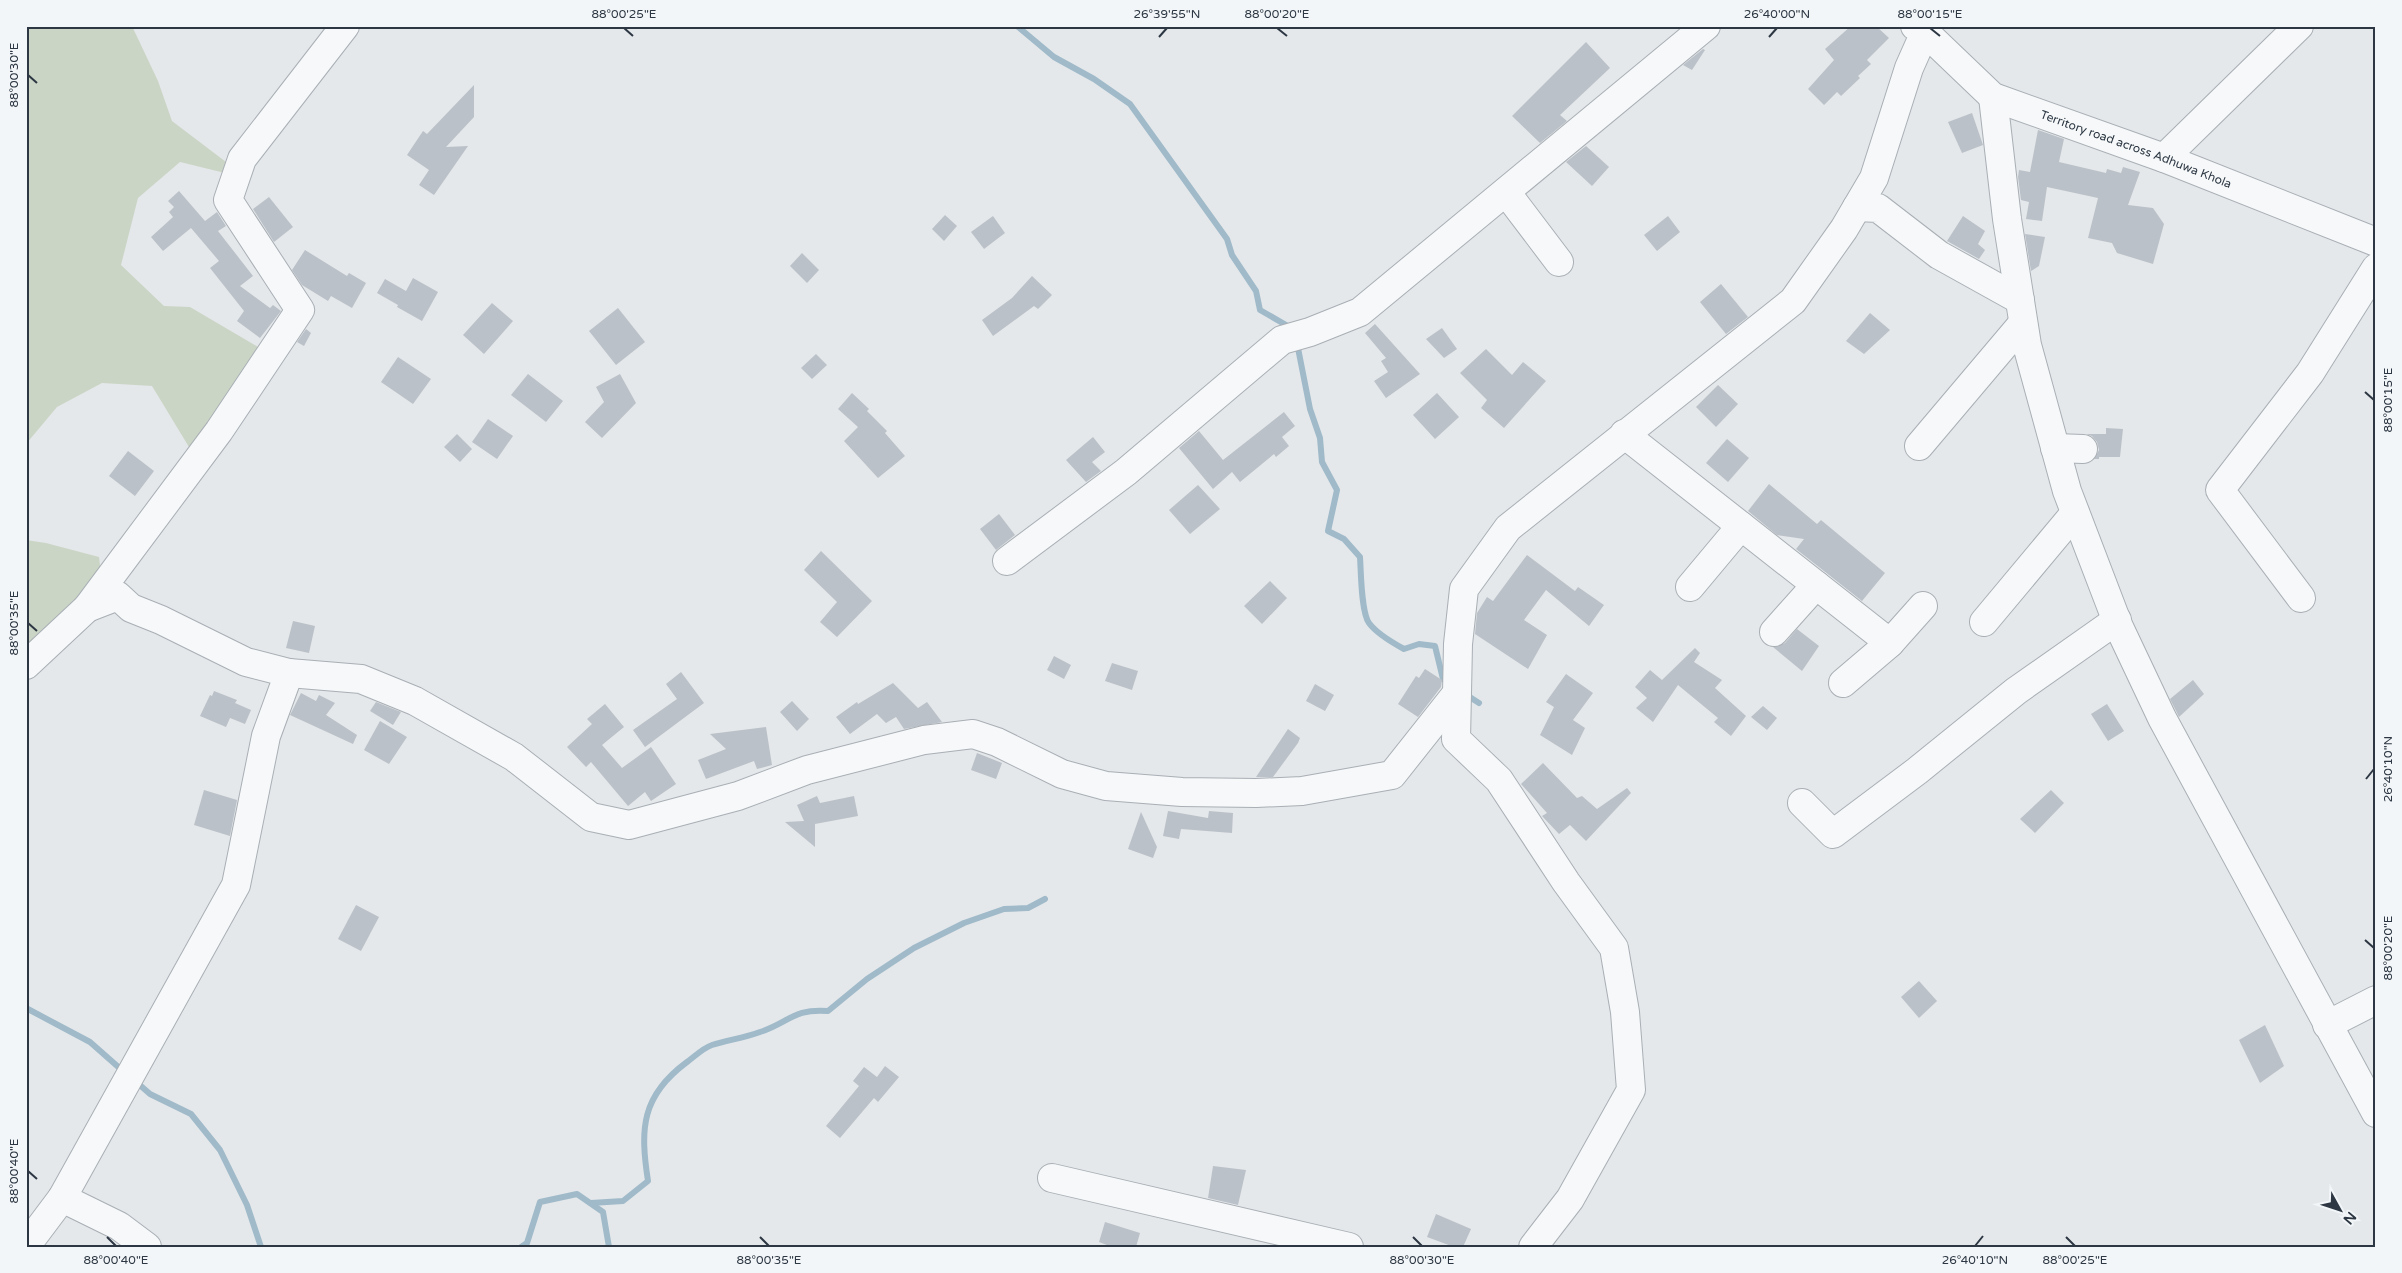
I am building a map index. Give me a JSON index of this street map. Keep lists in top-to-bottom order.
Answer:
{
  "streets": {
    "street": ["Territory road across Adhuwa Khola"]
  },
  "north": "bottom right",
  "coordinates": [
    "88°00'25\"E",
    "26°39'55\"N",
    "88°00'20\"E",
    "26°40'00\"N",
    "88°00'15\"E",
    "88°00'30\"E",
    "88°00'35\"E",
    "26°40'10\"N",
    "88°00'40\"E"
  ]
}
